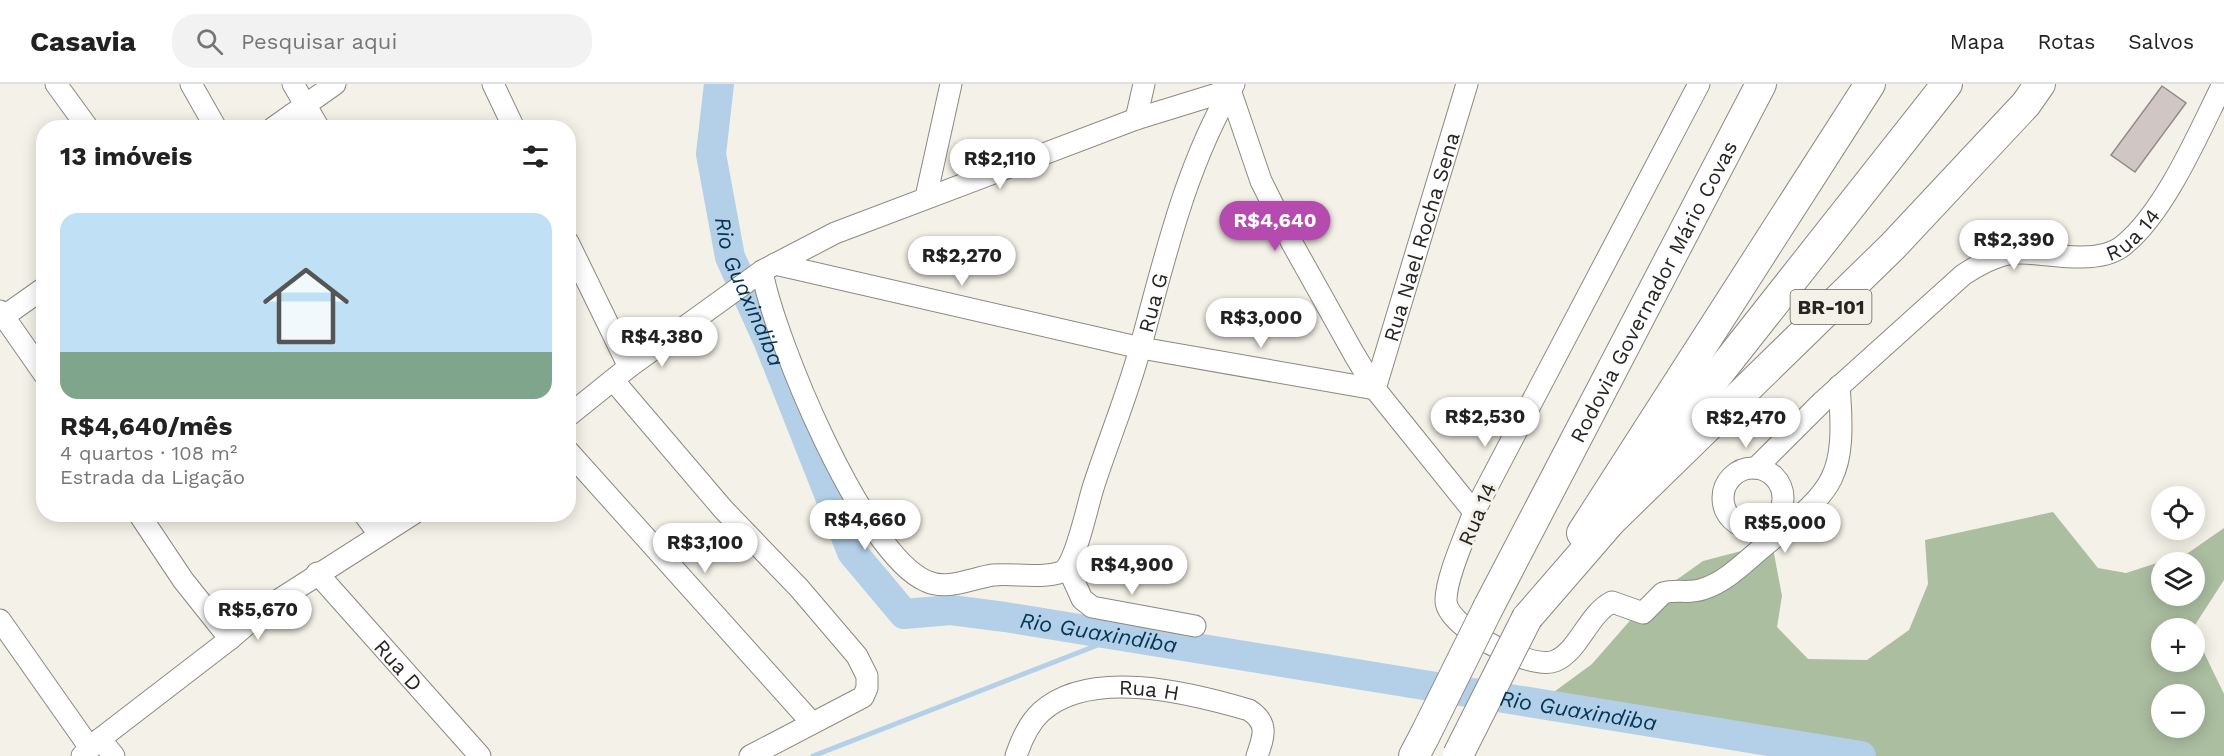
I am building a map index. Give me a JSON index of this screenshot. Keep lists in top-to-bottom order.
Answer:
{
  "streets": {
    "highway": ["Rodovia Governador Mário Covas", "BR-101"],
    "street": [
      "Rua 14",
      "Rua Nael Rocha Sena",
      "Rua G",
      "Rua D",
      "Rua H"
    ]
  },
  "water": ["Rio Guaxindiba"],
  "page": {
    "header": "Casavia",
    "search": "Pesquisar aqui",
    "nav": ["Mapa", "Rotas", "Salvos"],
    "heading": "13 imóveis",
    "price": [
      "R$2,110",
      "R$4,640",
      "R$2,390",
      "R$2,270",
      "R$3,000",
      "R$4,380",
      "R$2,530",
      "R$2,470",
      "R$4,660",
      "R$5,000",
      "R$3,100",
      "R$4,900",
      "R$5,670"
    ],
    "list": [
      {
        "name": "R$4,640/mês",
        "note": "4 quartos · 108 m² · Estrada da Ligação"
      }
    ],
    "map_buttons": ["+", "−"]
  }
}
